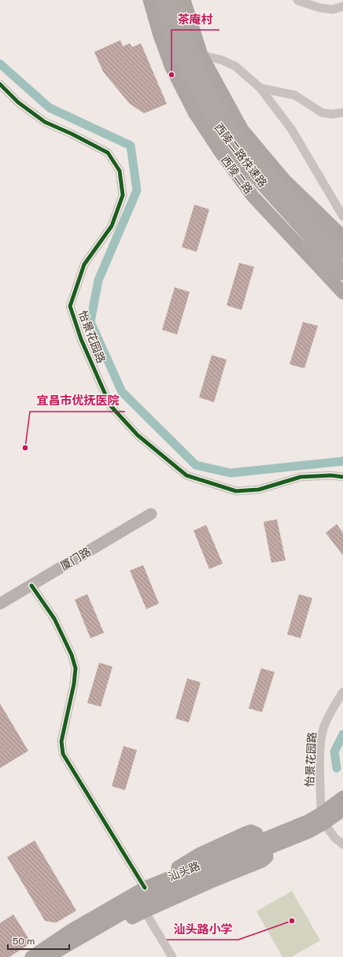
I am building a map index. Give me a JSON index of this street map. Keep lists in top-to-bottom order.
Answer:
{
  "streets": {
    "highway": ["西陵二路快速路"],
    "main road": ["西陵二路", "汕头路"],
    "street": ["怡景花园路", "厦门路"]
  },
  "crossings": [
    ["怡景花园路", "汕头路"]
  ],
  "places": ["茶庵村", "宜昌市优抚医院", "汕头路小学"],
  "scale_bar": "50 m"
}
